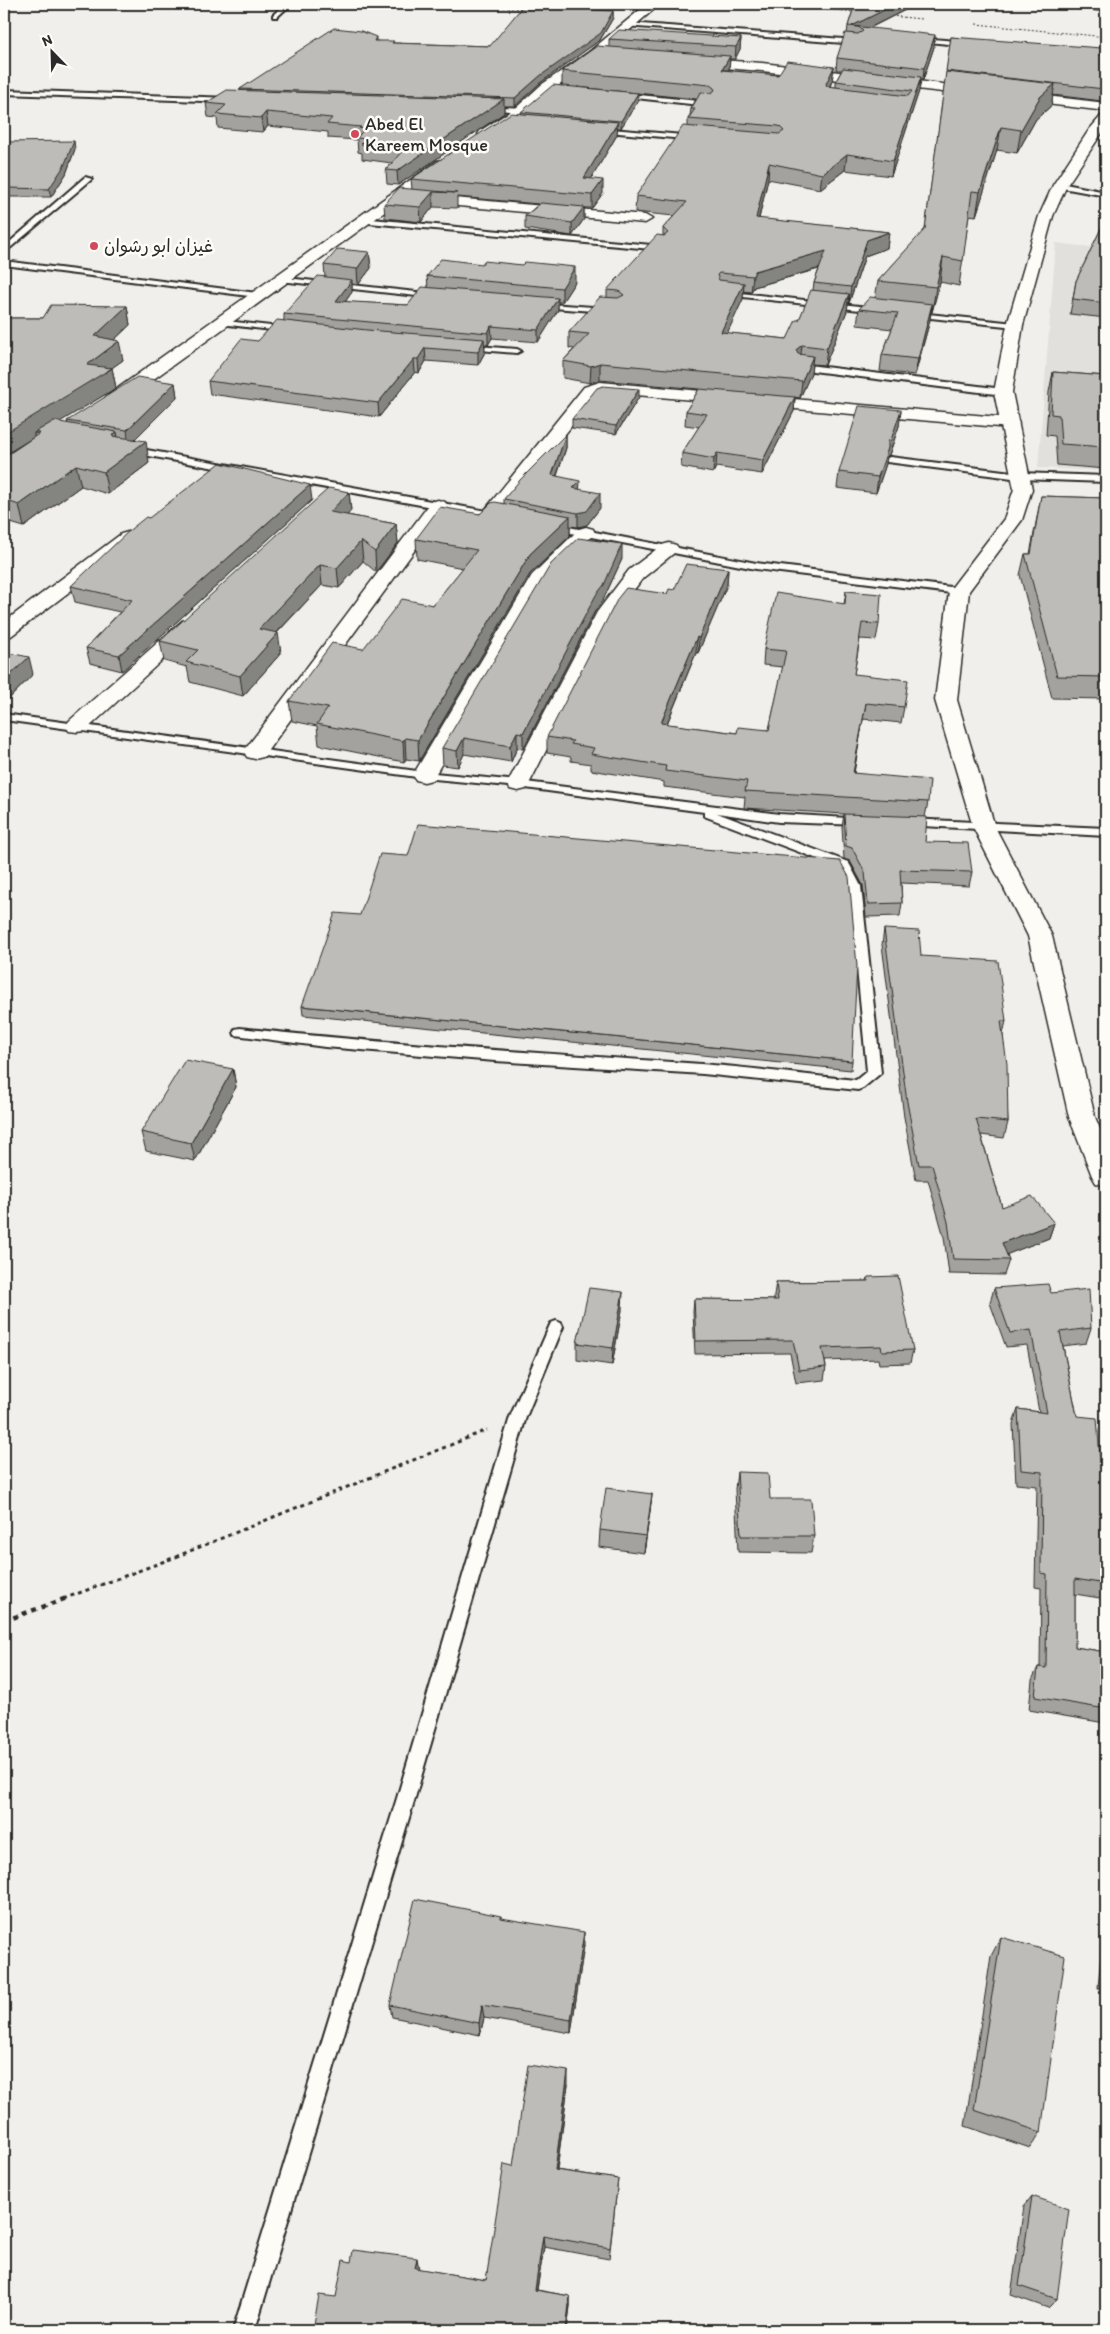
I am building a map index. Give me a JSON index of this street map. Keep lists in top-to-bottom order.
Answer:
{
  "places": ["Abed El Kareem Mosque", "غيزان ابو رشوان"],
  "north": "top left"
}
